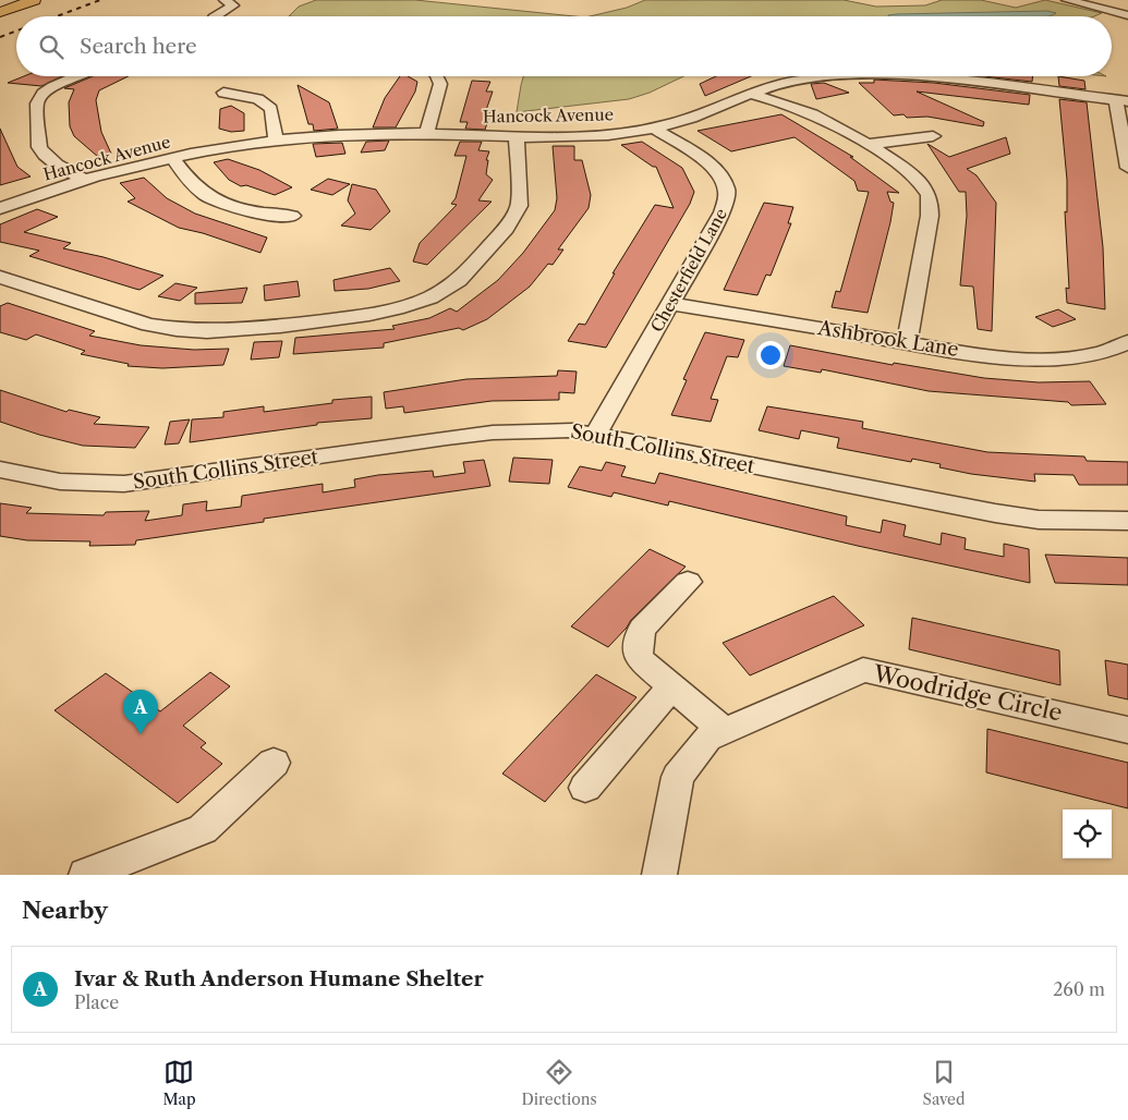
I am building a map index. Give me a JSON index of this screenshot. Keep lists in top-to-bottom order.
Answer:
{
  "streets": {
    "street": [
      "Hancock Avenue",
      "Chesterfield Lane",
      "Ashbrook Lane",
      "South Collins Street",
      "Woodridge Circle"
    ]
  },
  "crossings": [
    ["Hancock Avenue", "Chesterfield Lane"],
    ["Chesterfield Lane", "Ashbrook Lane"],
    ["Chesterfield Lane", "South Collins Street"]
  ],
  "page": {
    "search": "Search here",
    "pins": "A",
    "heading": "Nearby",
    "list": [
      {
        "mark": "A",
        "name": "Ivar & Ruth Anderson Humane Shelter",
        "note": "Place",
        "value": "260 m"
      }
    ],
    "nav": ["Map", "Directions", "Saved"]
  }
}
